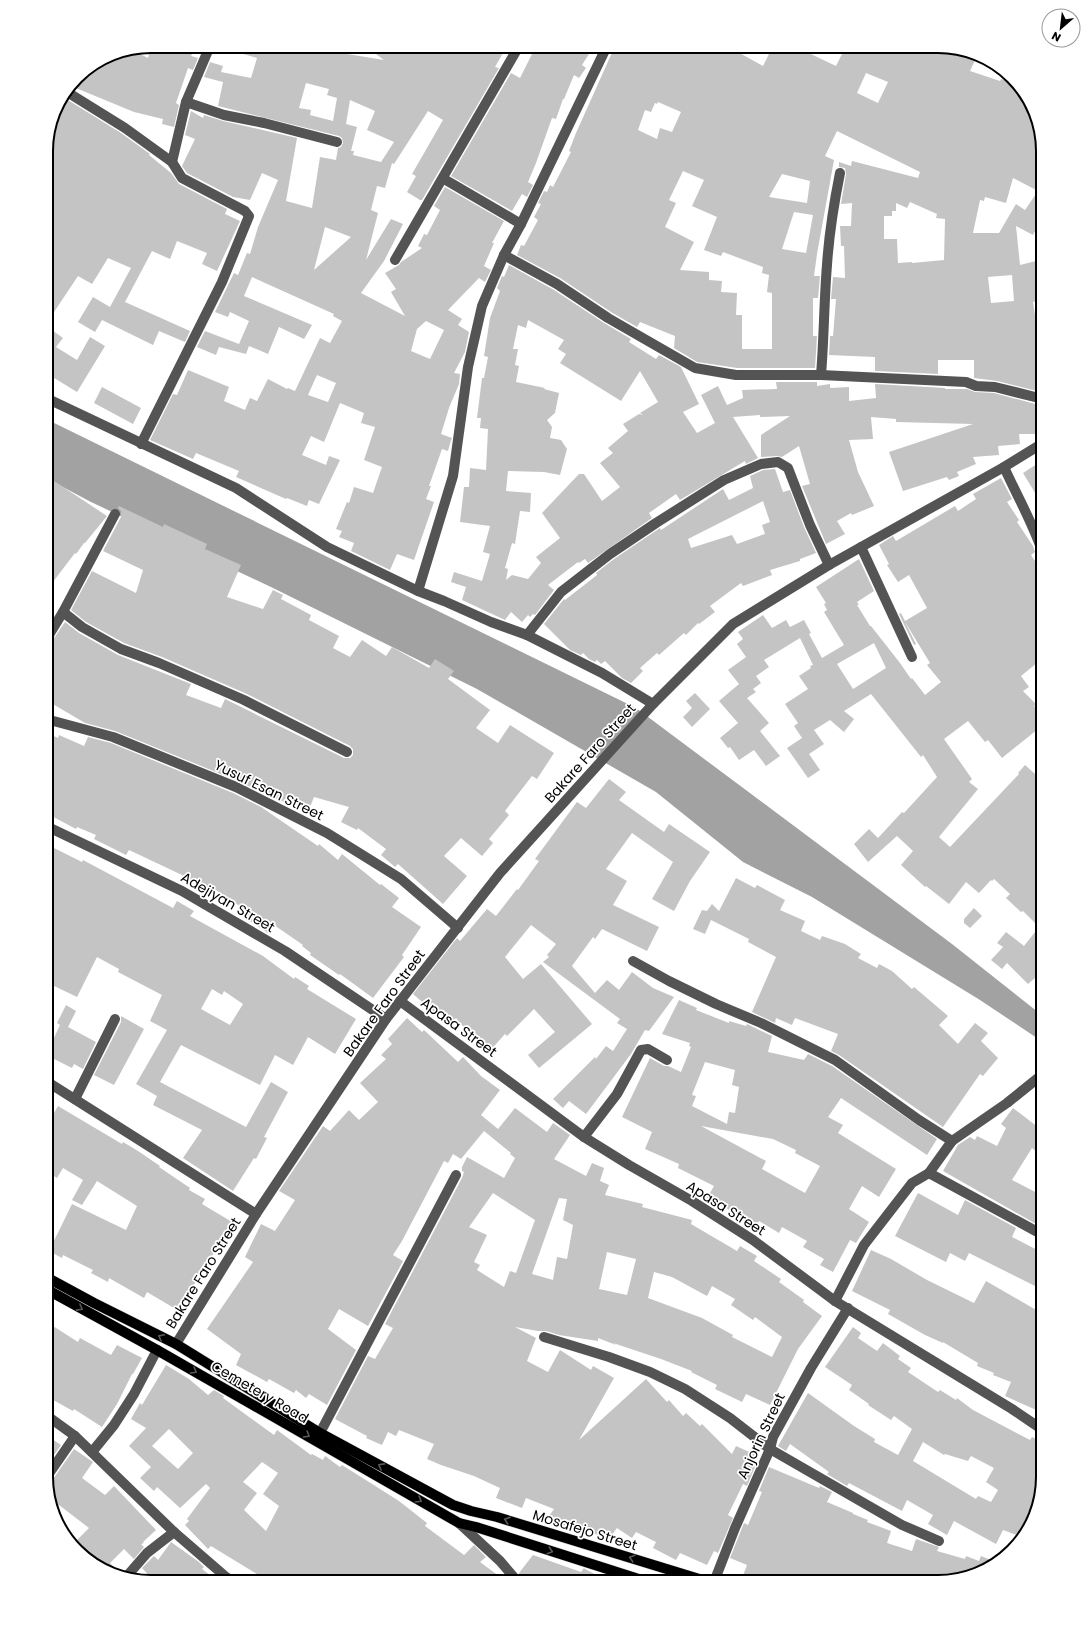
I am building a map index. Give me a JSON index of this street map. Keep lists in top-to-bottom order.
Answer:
{
  "streets": {
    "main road": ["Cemetery Road", "Mosafejo Street"],
    "street": [
      "Bakare Faro Street",
      "Yusuf Esan Street",
      "Adejiyan Street",
      "Apasa Street",
      "Anjorin Street"
    ]
  },
  "crossings": [
    ["Bakare Faro Street", "Yusuf Esan Street"],
    ["Bakare Faro Street", "Adejiyan Street"],
    ["Bakare Faro Street", "Apasa Street"],
    ["Bakare Faro Street", "Cemetery Road"],
    ["Apasa Street", "Anjorin Street"],
    ["Cemetery Road", "Mosafejo Street"]
  ],
  "north": "bottom left"
}
